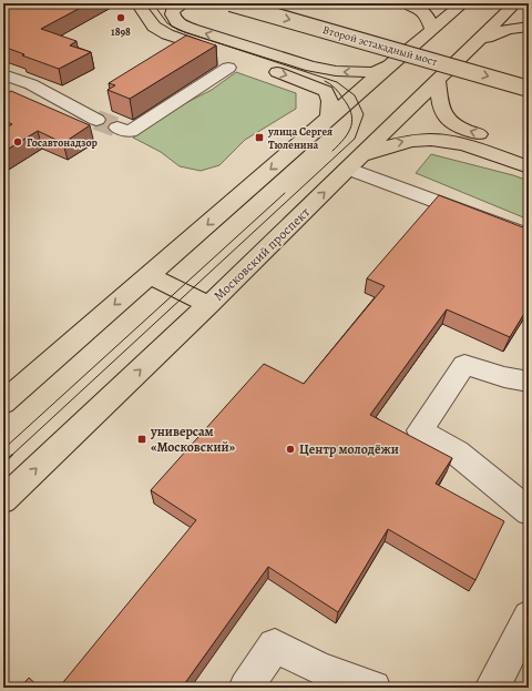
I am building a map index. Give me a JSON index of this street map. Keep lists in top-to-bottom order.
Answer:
{
  "streets": {
    "main road": ["Второй эстакадный мост", "Московский проспект"]
  },
  "crossings": [
    ["Второй эстакадный мост", "Московский проспект"]
  ],
  "places": {
    "other": ["1898", "Госавтонадзор", "Центр молодёжи"],
    "transit": ["улица Сергея Тюленина", "универсам «Московский»"]
  }
}
